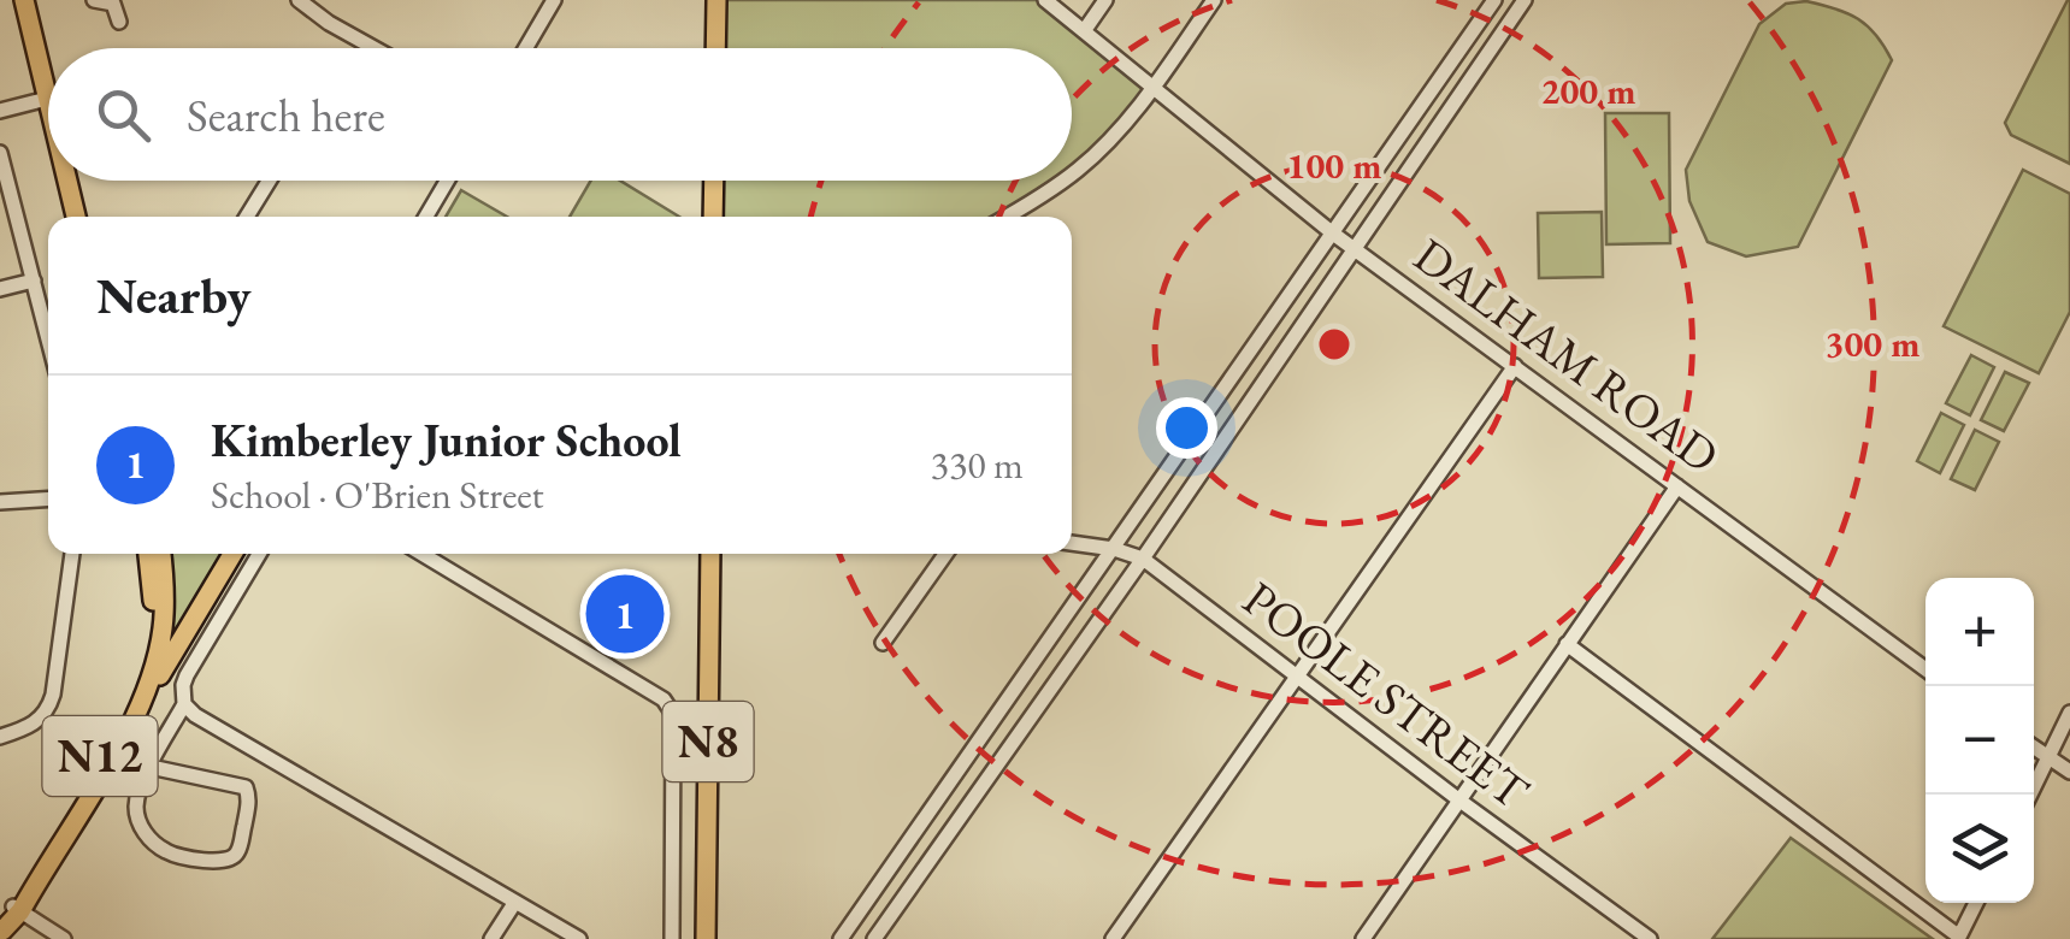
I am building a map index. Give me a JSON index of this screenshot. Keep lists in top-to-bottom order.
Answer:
{
  "streets": {
    "highway": ["N8", "N12"],
    "street": ["DALHAM ROAD", "POOLE STREET"]
  },
  "page": {
    "search": "Search here",
    "heading": "Nearby",
    "list": [
      {
        "mark": "1",
        "name": "Kimberley Junior School",
        "note": "School · O'Brien Street",
        "value": "330 m"
      }
    ],
    "pins": "1",
    "map_buttons": ["+", "−"]
  },
  "rings": ["200 m", "100 m", "300 m"]
}
